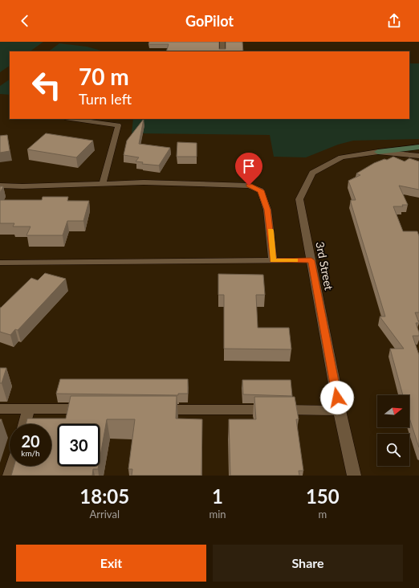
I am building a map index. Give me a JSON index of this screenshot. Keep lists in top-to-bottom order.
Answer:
{
  "streets": {
    "street": ["3rd Street"]
  },
  "north": "right",
  "page": {
    "header": "GoPilot",
    "turn": ["70 m", "Turn left"],
    "speed": "20 km/h",
    "limit": "30",
    "eta": [
      "18:05",
      "Arrival",
      "1",
      "min",
      "150",
      "m"
    ],
    "buttons": ["Exit", "Share"]
  }
}
